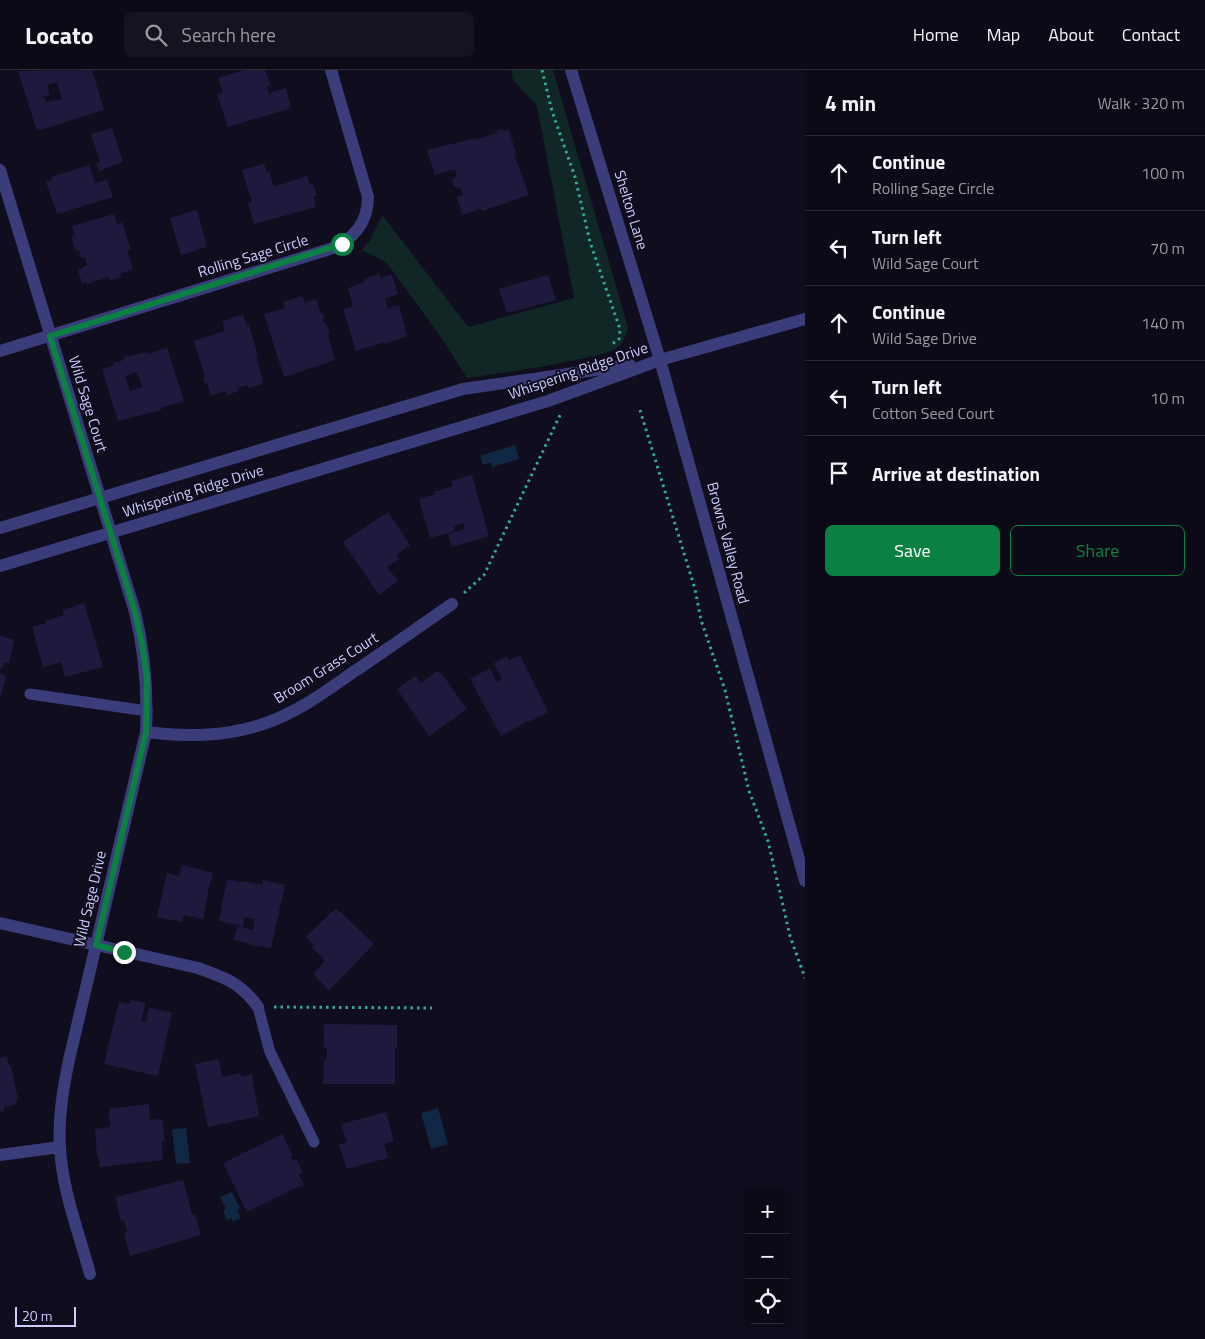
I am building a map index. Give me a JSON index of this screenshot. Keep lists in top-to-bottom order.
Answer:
{
  "streets": {
    "street": [
      "Shelton Lane",
      "Rolling Sage Circle",
      "Whispering Ridge Drive",
      "Wild Sage Court",
      "Browns Valley Road",
      "Broom Grass Court",
      "Wild Sage Drive"
    ]
  },
  "crossings": [
    ["Shelton Lane", "Whispering Ridge Drive"],
    ["Shelton Lane", "Browns Valley Road"],
    ["Rolling Sage Circle", "Wild Sage Court"],
    ["Whispering Ridge Drive", "Wild Sage Court"],
    ["Whispering Ridge Drive", "Browns Valley Road"],
    ["Whispering Ridge Drive", "Wild Sage Drive"],
    ["Wild Sage Court", "Wild Sage Drive"],
    ["Broom Grass Court", "Wild Sage Drive"]
  ],
  "scale_bar": "20 m",
  "page": {
    "header": "Locato",
    "search": "Search here",
    "nav": [
      "Home",
      "Map",
      "About",
      "Contact"
    ],
    "heading": ["4 min", "Walk · 320 m"],
    "list": [
      ["Continue", "Rolling Sage Circle", "100 m"],
      ["Turn left", "Wild Sage Court", "70 m"],
      ["Continue", "Wild Sage Drive", "140 m"],
      ["Turn left", "Cotton Seed Court", "10 m"],
      "Arrive at destination"
    ],
    "buttons": ["Save", "Share"],
    "map_buttons": ["+", "−"],
    "scale": "20 m"
  }
}
